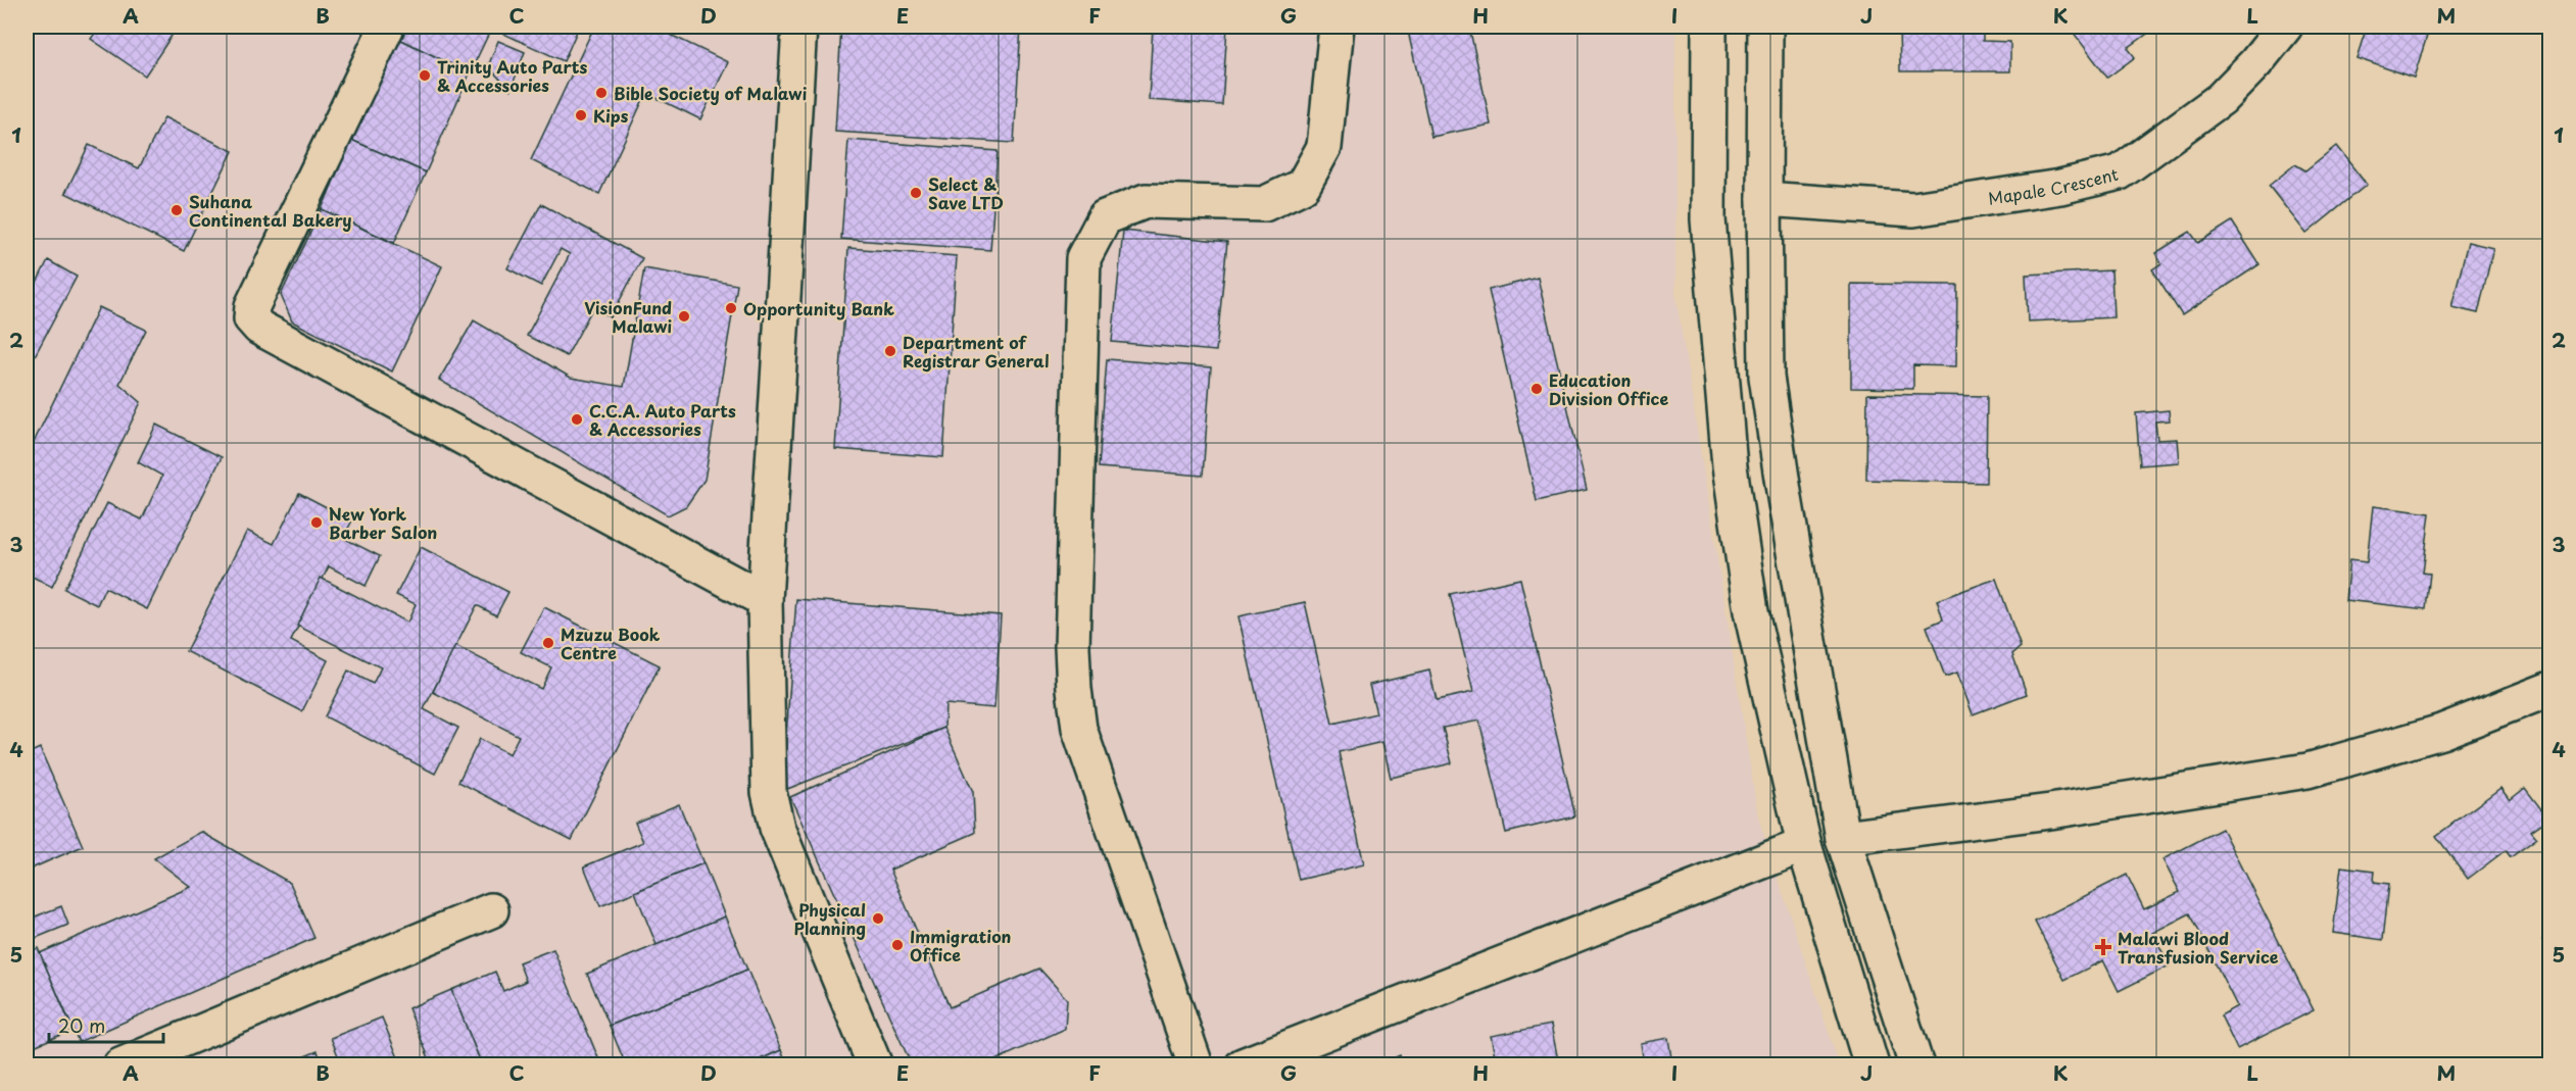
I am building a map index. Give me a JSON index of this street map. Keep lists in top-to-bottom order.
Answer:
{
  "streets": {
    "main road": ["Mapale Crescent"]
  },
  "places": {
    "other": [
      "Trinity Auto Parts & Accessories",
      "Bible Society of Malawi",
      "Kips",
      "Select & Save LTD",
      "Suhana Continental Bakery",
      "Opportunity Bank",
      "VisionFund Malawi",
      "Department of Registrar General",
      "Education Division Office",
      "C.C.A. Auto Parts & Accessories",
      "New York Barber Salon",
      "Mzuzu Book Centre",
      "Physical Planning",
      "Immigration Office"
    ],
    "health": ["Malawi Blood Transfusion Service"]
  },
  "scale_bar": "20 m",
  "grid": {
    "columns": [
      "A",
      "B",
      "C",
      "D",
      "E",
      "F",
      "G",
      "H",
      "I",
      "J",
      "K",
      "L",
      "M"
    ],
    "rows": [
      "1",
      "2",
      "3",
      "4",
      "5"
    ]
  }
}
